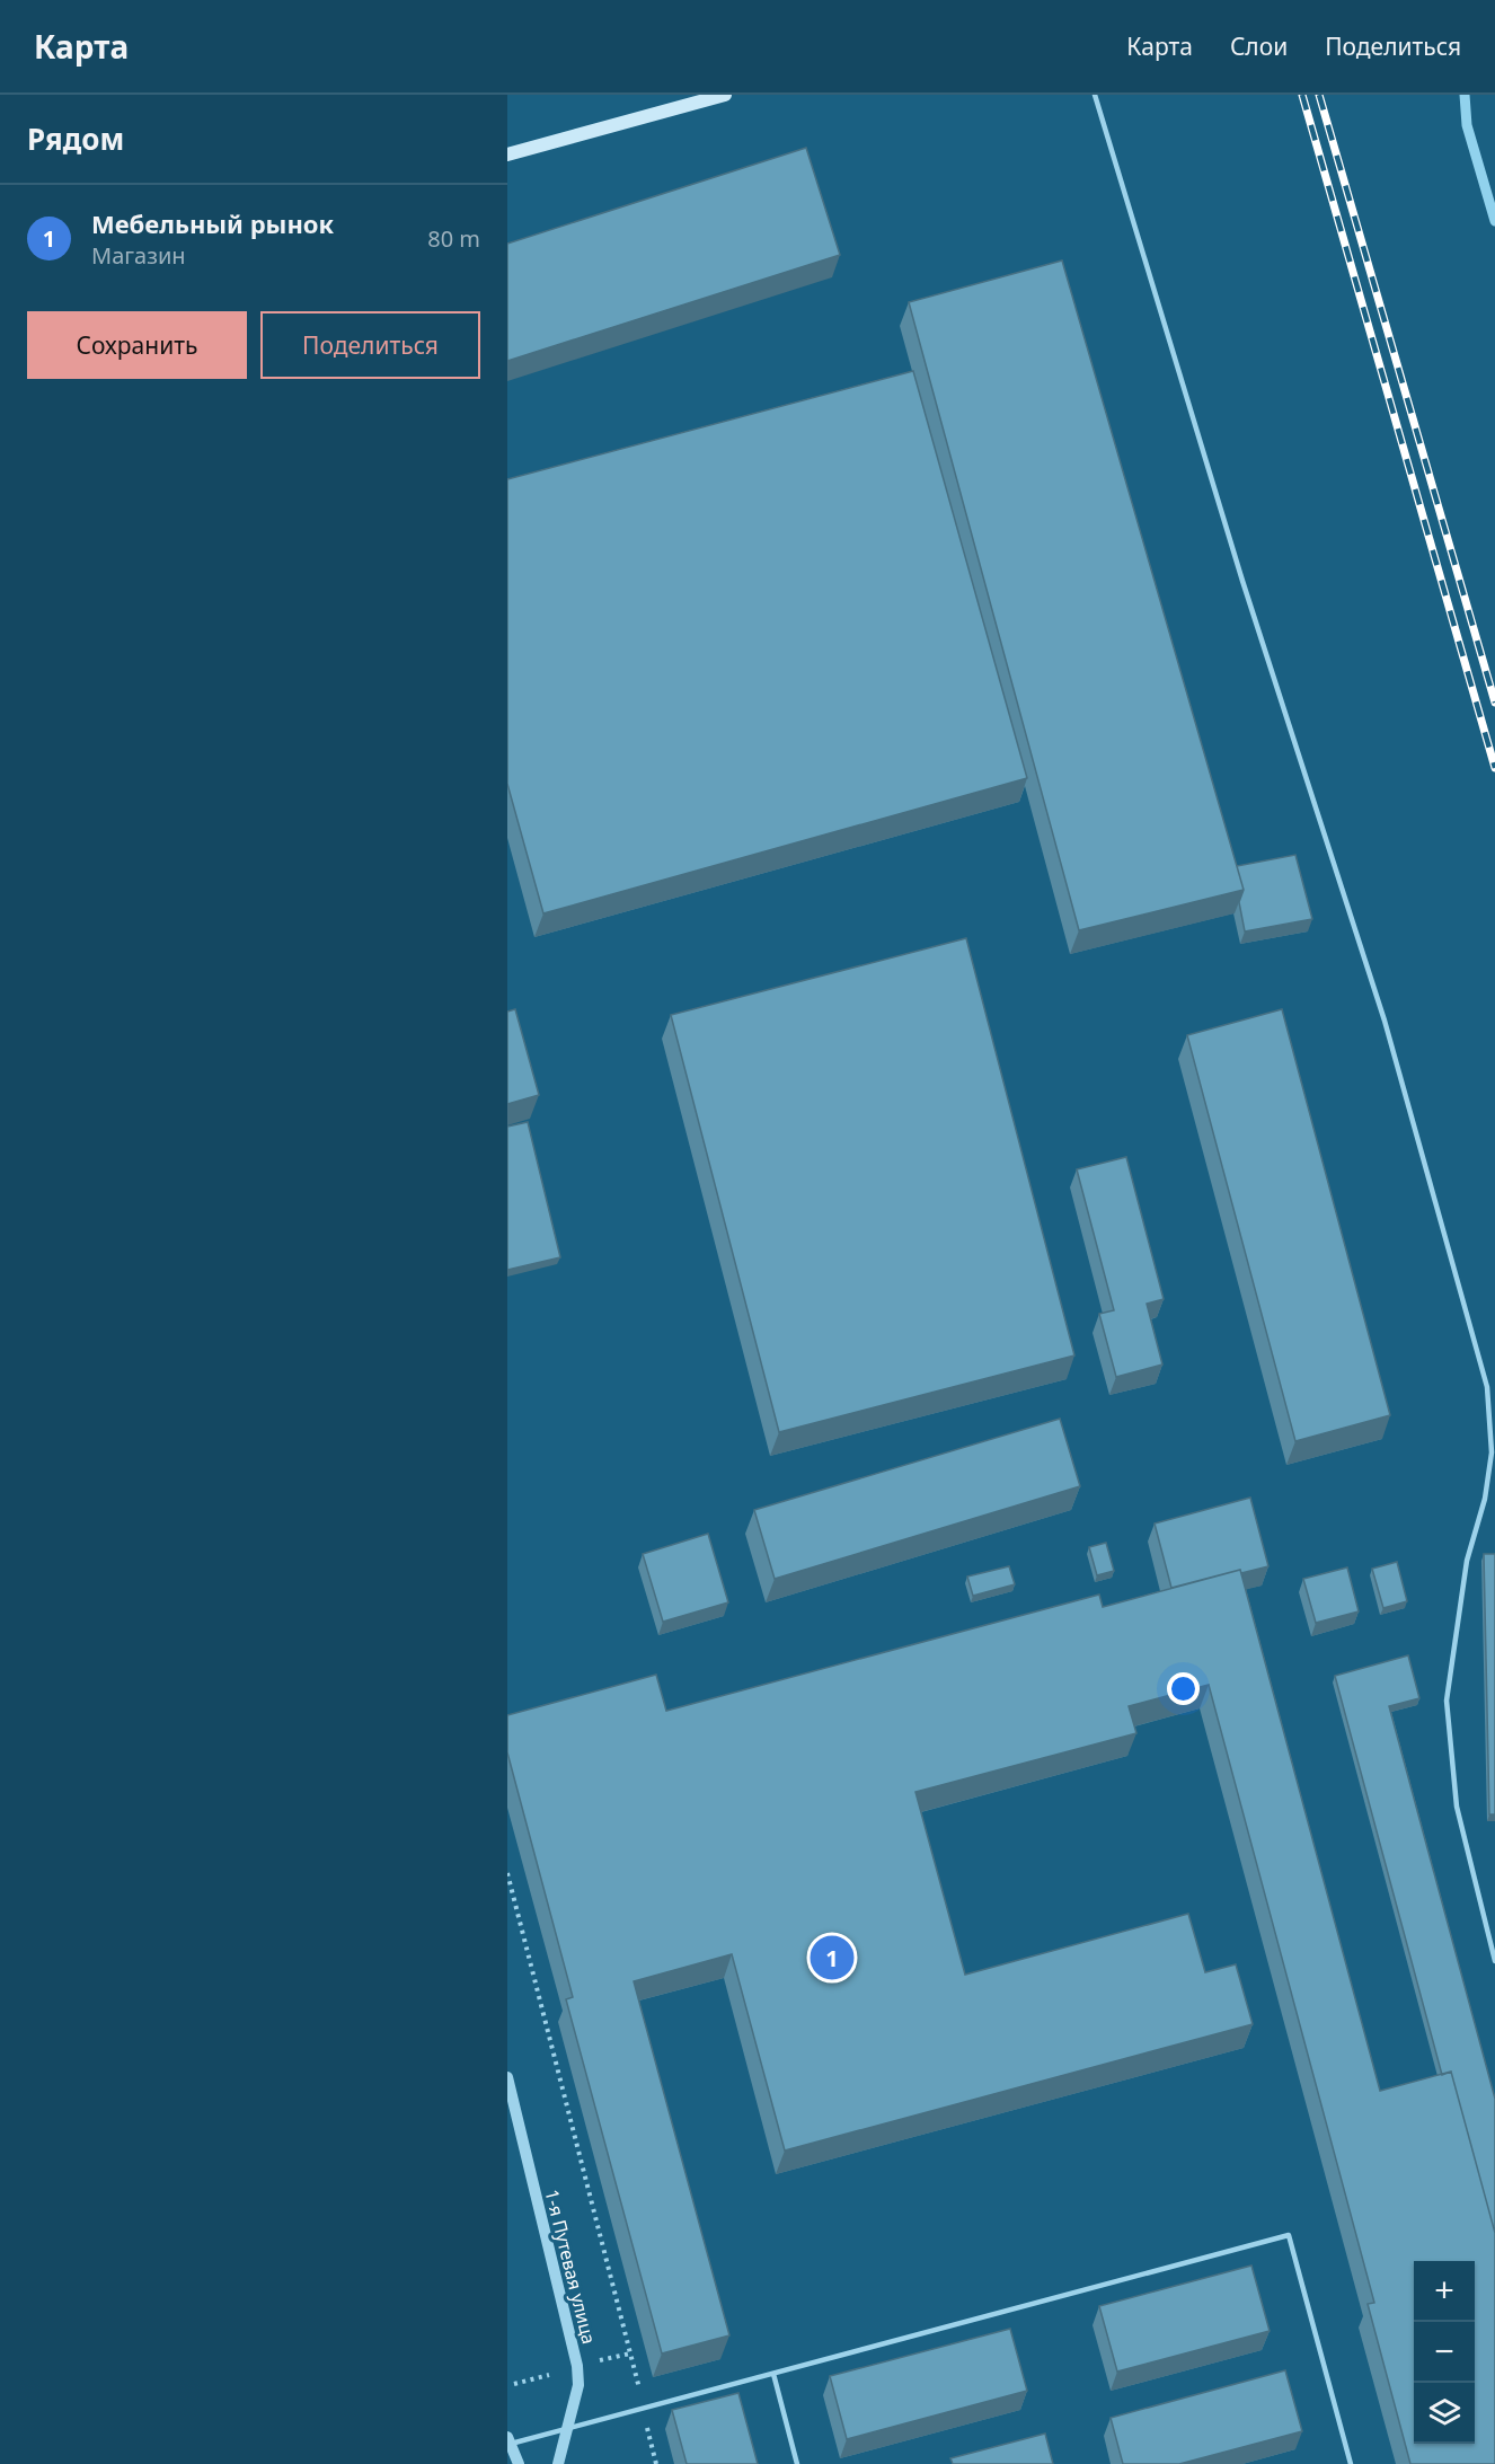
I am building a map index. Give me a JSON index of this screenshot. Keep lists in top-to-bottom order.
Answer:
{
  "streets": {
    "street": ["1-я Путевая улица"]
  },
  "page": {
    "header": "Карта",
    "nav": ["Карта", "Слои", "Поделиться"],
    "heading": "Рядом",
    "list": [
      {
        "mark": "1",
        "name": "Мебельный рынок",
        "note": "Магазин",
        "value": "80 m"
      }
    ],
    "buttons": ["Сохранить", "Поделиться"],
    "pins": "1",
    "map_buttons": ["+", "−"]
  }
}
